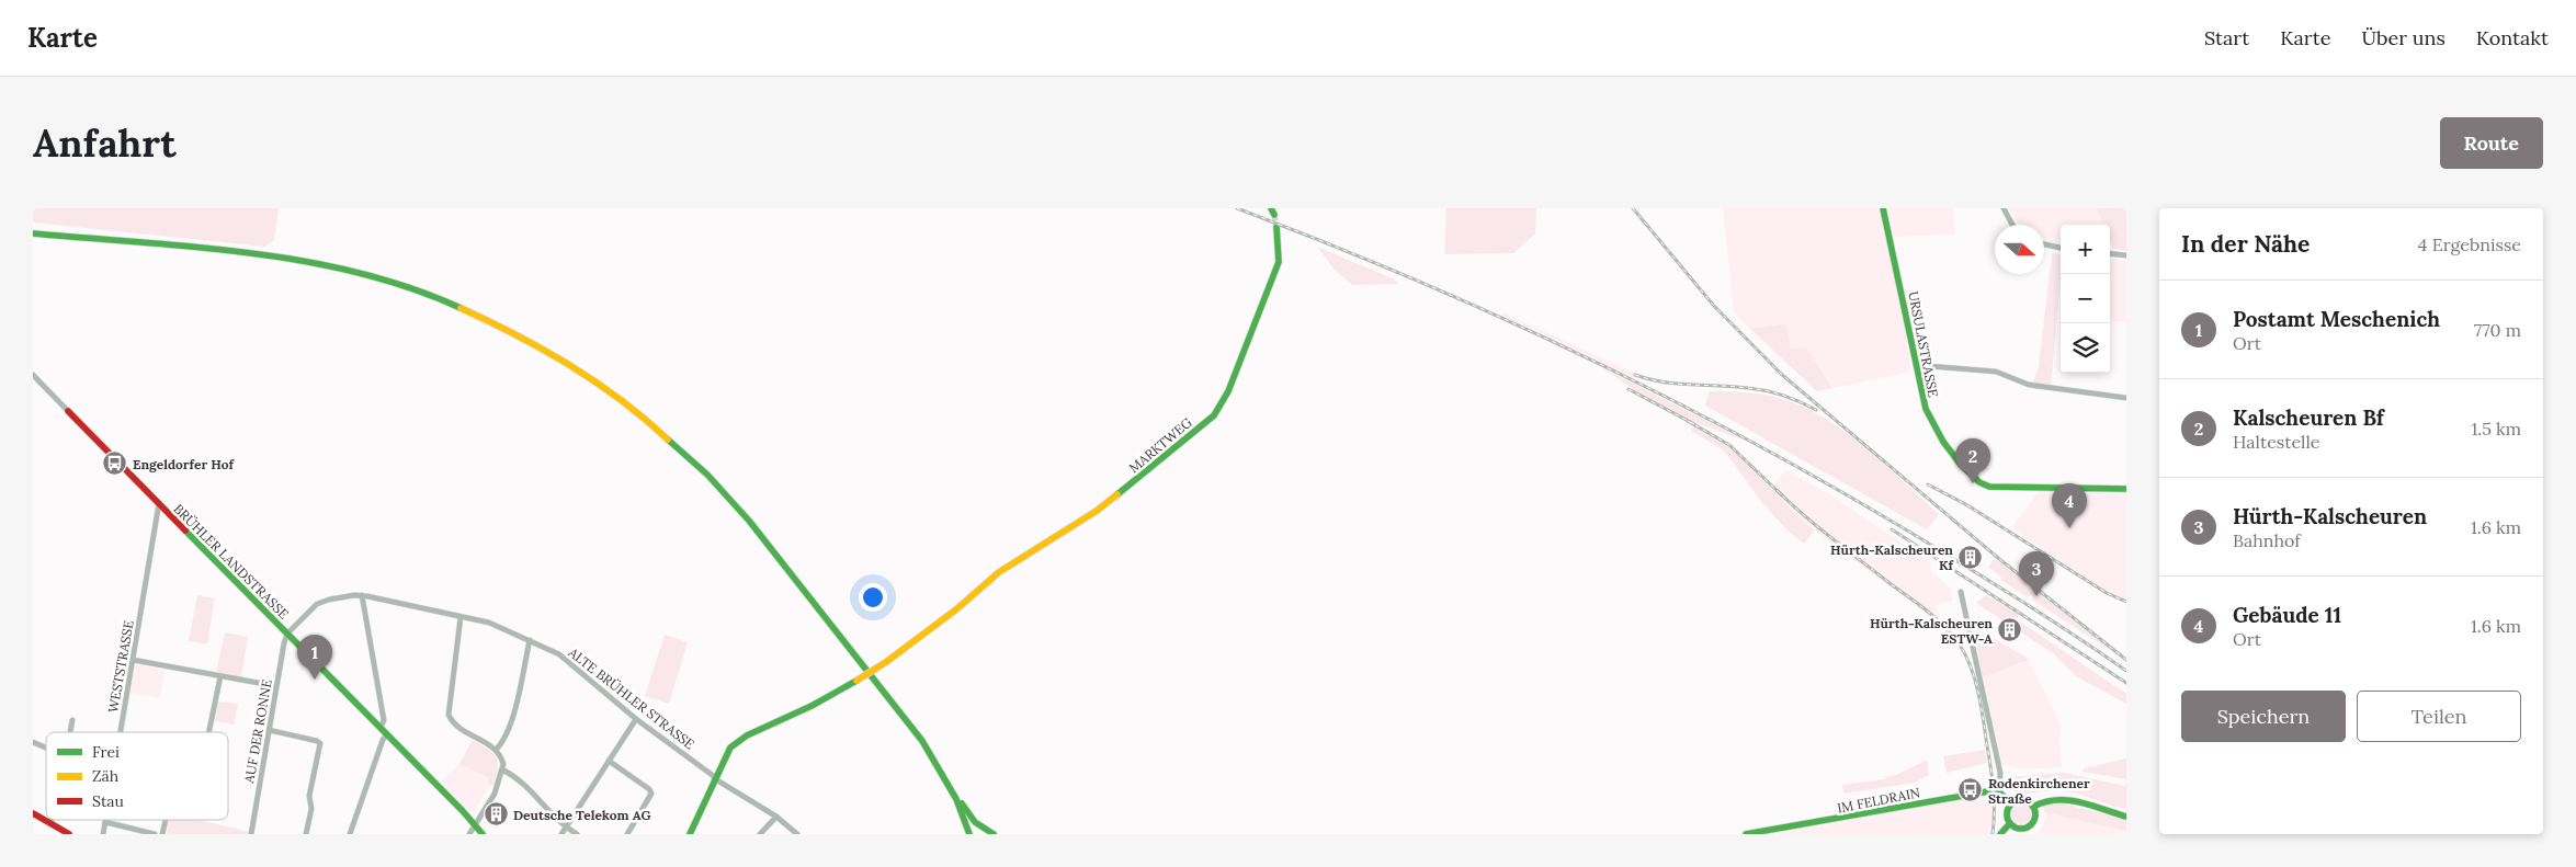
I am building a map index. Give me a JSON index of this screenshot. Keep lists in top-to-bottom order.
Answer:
{
  "streets": {
    "main road": [
      "URSULASTRASSE",
      "MARKTWEG",
      "BRÜHLER LANDSTRASSE",
      "IM FELDRAIN"
    ],
    "street": ["WESTSTRASSE", "ALTE BRÜHLER STRASSE", "AUF DER RONNE"]
  },
  "crossings": [
    ["MARKTWEG", "ALTE BRÜHLER STRASSE"],
    ["BRÜHLER LANDSTRASSE", "WESTSTRASSE"],
    ["BRÜHLER LANDSTRASSE", "ALTE BRÜHLER STRASSE"],
    ["BRÜHLER LANDSTRASSE", "AUF DER RONNE"],
    ["ALTE BRÜHLER STRASSE", "AUF DER RONNE"]
  ],
  "places": {
    "bus stop": ["Engeldorfer Hof", "Rodenkirchener Straße"],
    "building": ["Hürth-Kalscheuren Kf", "Hürth-Kalscheuren ESTW-A", "Deutsche Telekom AG"]
  },
  "legend": ["Frei", "Zäh", "Stau"],
  "north": "right",
  "page": {
    "header": "Karte",
    "nav": [
      "Start",
      "Karte",
      "Über uns",
      "Kontakt"
    ],
    "buttons": [
      "Route",
      ["Speichern", "Teilen"]
    ],
    "title": "Anfahrt",
    "heading": ["In der Nähe", "4 Ergebnisse"],
    "map_buttons": ["+", "−"],
    "list": [
      {
        "mark": "1",
        "name": "Postamt Meschenich",
        "note": "Ort",
        "value": "770 m"
      },
      {
        "mark": "2",
        "name": "Kalscheuren Bf",
        "note": "Haltestelle",
        "value": "1.5 km"
      },
      {
        "mark": "3",
        "name": "Hürth-Kalscheuren",
        "note": "Bahnhof",
        "value": "1.6 km"
      },
      {
        "mark": "4",
        "name": "Gebäude 11",
        "note": "Ort",
        "value": "1.6 km"
      }
    ],
    "pins": [
      "2",
      "4",
      "3",
      "1"
    ]
  }
}
